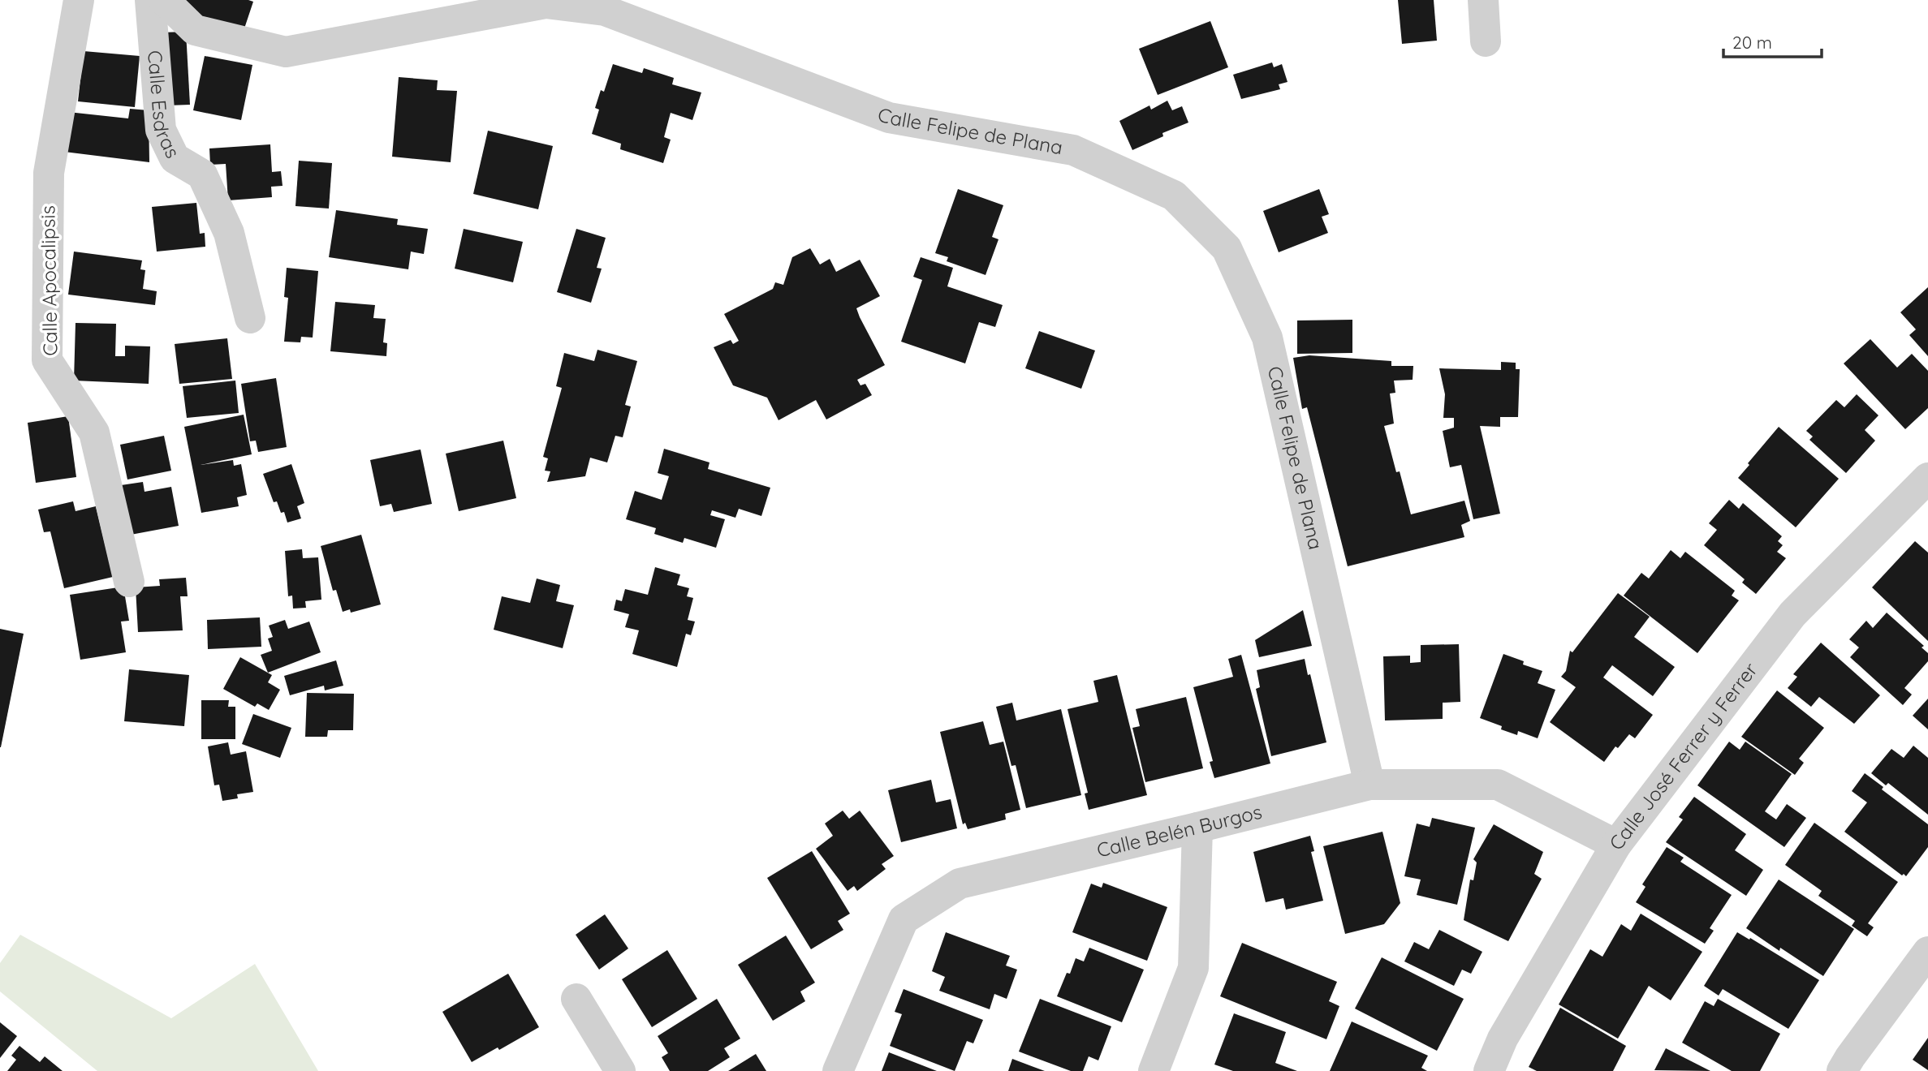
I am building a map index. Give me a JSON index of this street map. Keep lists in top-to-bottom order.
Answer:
{
  "streets": {
    "street": [
      "Calle Esdras",
      "Calle Felipe de Plana",
      "Calle Apocalipsis",
      "Calle José Ferrer y Ferrer",
      "Calle Belén Burgos"
    ]
  },
  "crossings": [
    ["Calle Felipe de Plana", "Calle Belén Burgos"],
    ["Calle José Ferrer y Ferrer", "Calle Belén Burgos"]
  ],
  "scale_bar": "20 m"
}
